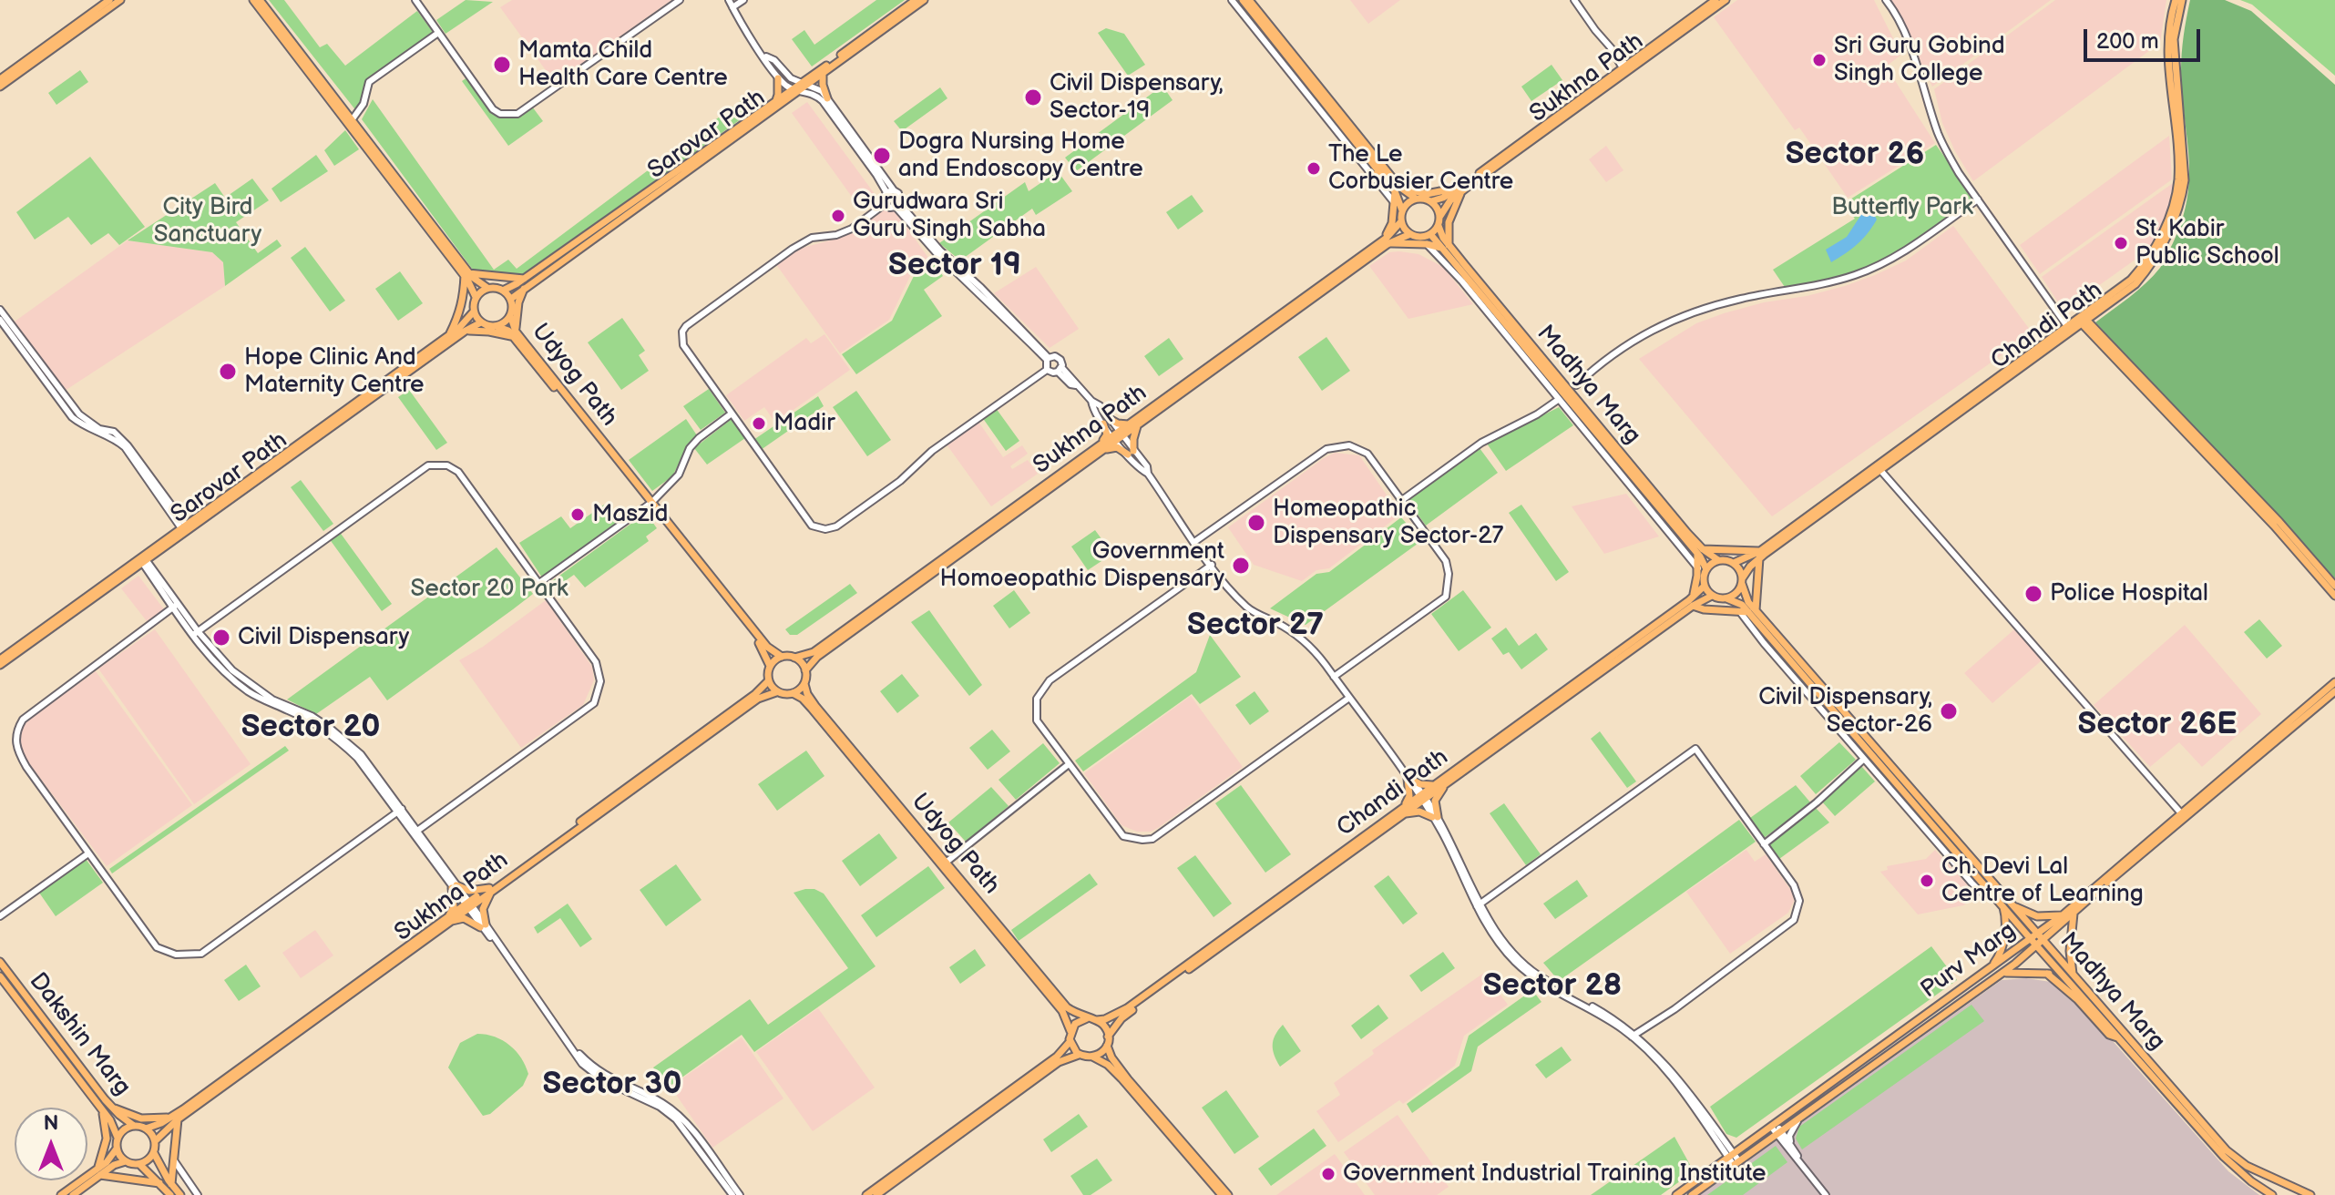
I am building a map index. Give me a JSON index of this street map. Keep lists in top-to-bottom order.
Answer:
{
  "streets": {
    "main road": [
      "Sukhna Path",
      "Sarovar Path",
      "Chandi Path",
      "Udyog Path",
      "Madhya Marg",
      "Purv Marg",
      "Dakshin Marg"
    ]
  },
  "crossings": [
    ["Sukhna Path", "Udyog Path"],
    ["Sukhna Path", "Madhya Marg"],
    ["Sukhna Path", "Dakshin Marg"],
    ["Sarovar Path", "Udyog Path"],
    ["Chandi Path", "Udyog Path"],
    ["Chandi Path", "Madhya Marg"],
    ["Madhya Marg", "Purv Marg"]
  ],
  "districts": [
    "Sector 26",
    "Sector 19",
    "Sector 27",
    "Sector 26E",
    "Sector 20",
    "Sector 28",
    "Sector 30"
  ],
  "parks": ["City Bird Sanctuary", "Butterfly Park", "Sector 20 Park"],
  "places": [
    "Sri Guru Gobind Singh College",
    "Mamta Child Health Care Centre",
    "Civil Dispensary, Sector-19",
    "Dogra Nursing Home and Endoscopy Centre",
    "The Le Corbusier Centre",
    "Gurudwara Sri Guru Singh Sabha",
    "St. Kabir Public School",
    "Hope Clinic And Maternity Centre",
    "Madir",
    "Maszid",
    "Homeopathic Dispensary Sector-27",
    "Government Homoeopathic Dispensary",
    "Police Hospital",
    "Civil Dispensary",
    "Civil Dispensary, Sector-26",
    "Ch. Devi Lal Centre of Learning",
    "Government Industrial Training Institute"
  ],
  "scale_bar": "200 m",
  "north": "top"
}
